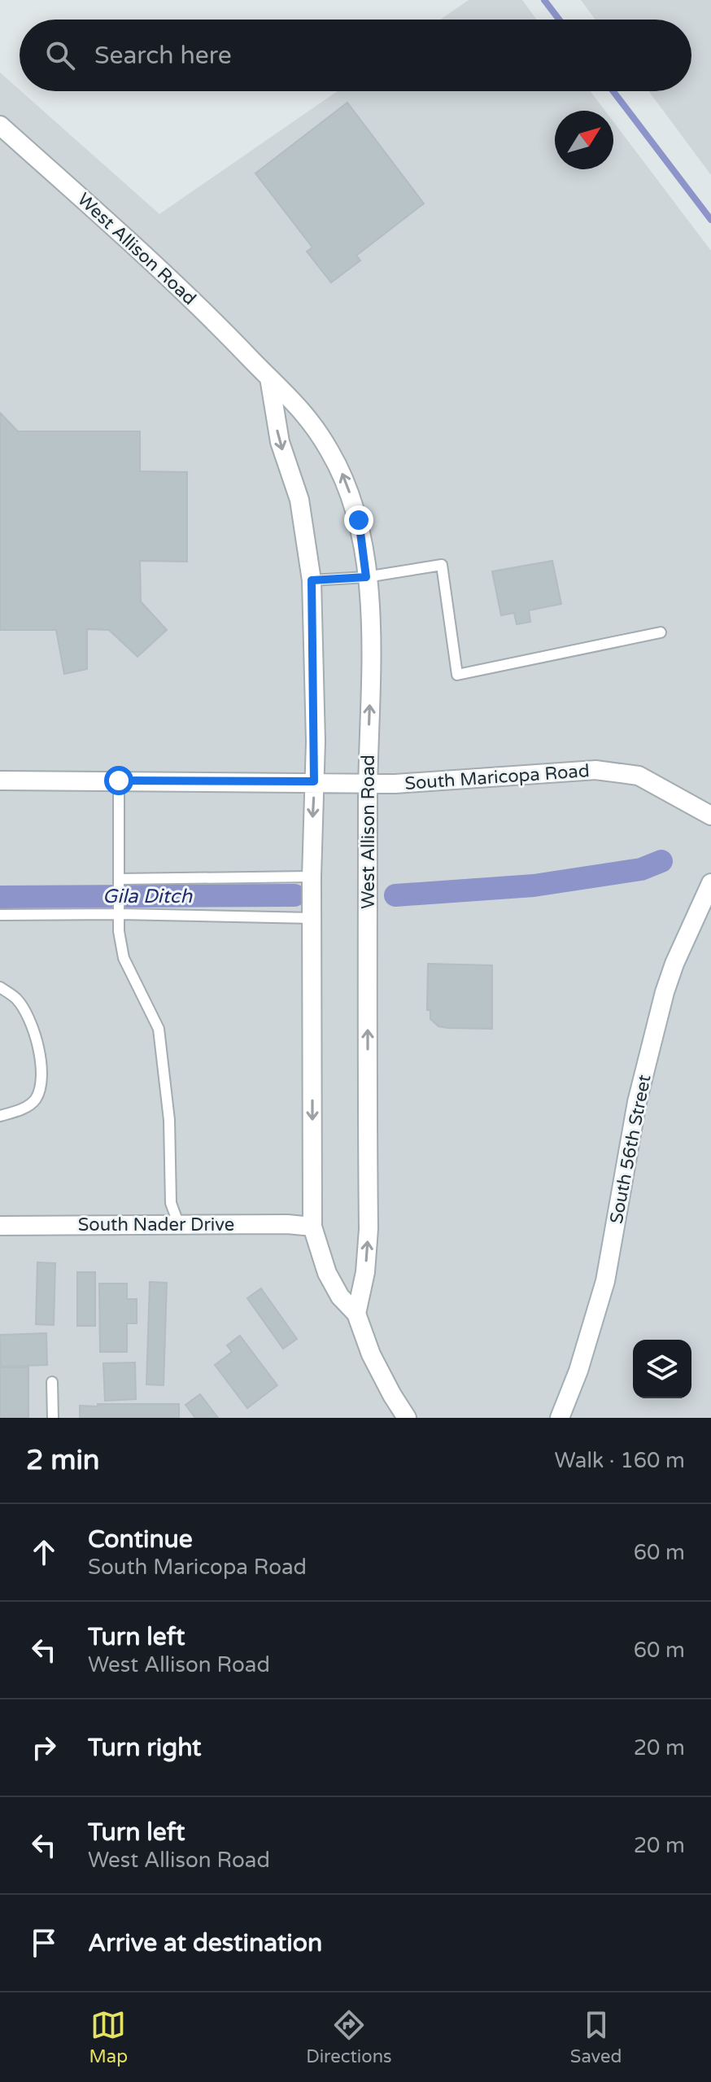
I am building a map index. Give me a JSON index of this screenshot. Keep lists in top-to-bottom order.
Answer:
{
  "streets": {
    "street": [
      "West Allison Road",
      "South Maricopa Road",
      "South 56th Street",
      "South Nader Drive"
    ]
  },
  "crossings": [
    ["West Allison Road", "South Maricopa Road"]
  ],
  "water": ["Gila Ditch"],
  "north": "top right",
  "page": {
    "search": "Search here",
    "heading": ["2 min", "Walk · 160 m"],
    "list": [
      ["Continue", "South Maricopa Road", "60 m"],
      ["Turn left", "West Allison Road", "60 m"],
      ["Turn right", "20 m"],
      ["Turn left", "West Allison Road", "20 m"],
      "Arrive at destination"
    ],
    "nav": ["Map", "Directions", "Saved"]
  }
}
